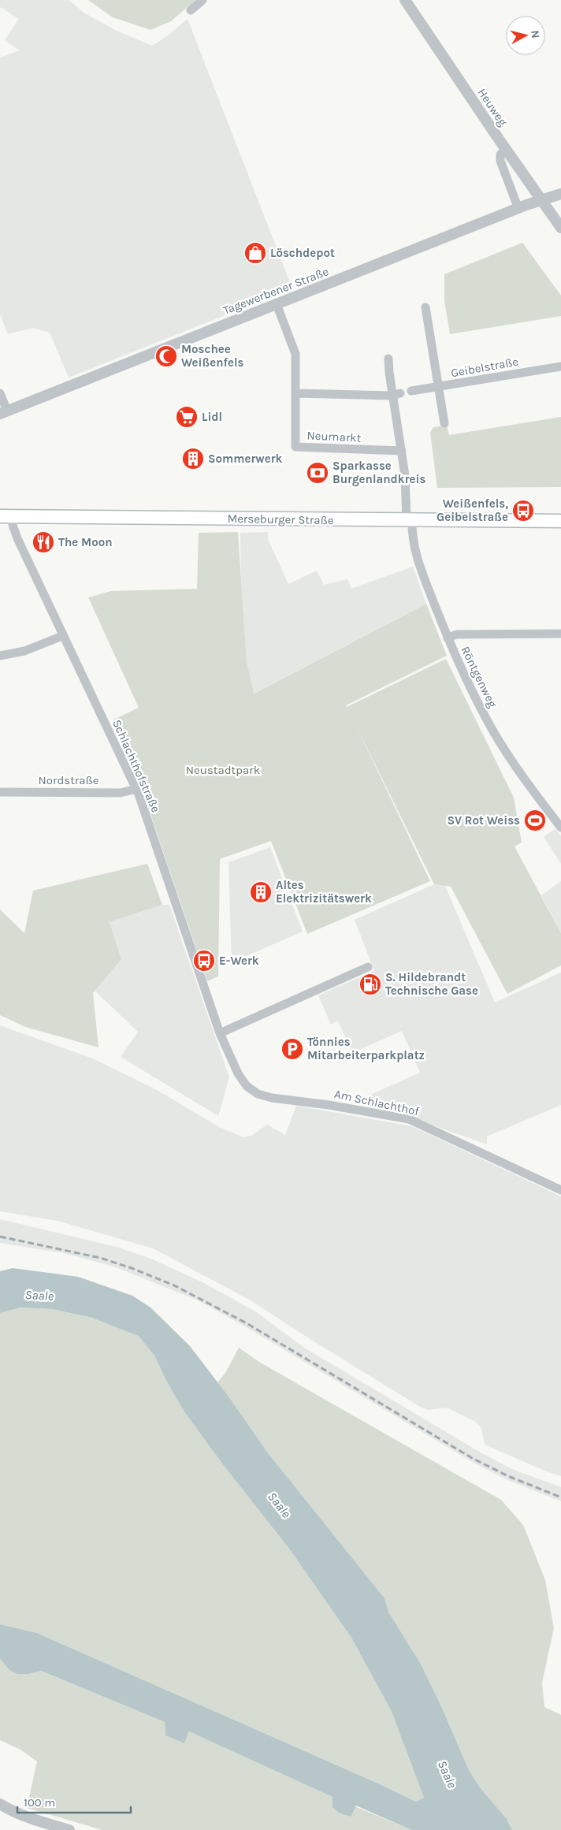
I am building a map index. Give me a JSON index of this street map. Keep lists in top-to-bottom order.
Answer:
{
  "streets": {
    "main road": ["Merseburger Straße"],
    "street": [
      "Heuweg",
      "Tagewerbener Straße",
      "Geibelstraße",
      "Neumarkt",
      "Röntgenweg",
      "Schlachthofstraße",
      "Nordstraße",
      "Am Schlachthof"
    ]
  },
  "crossings": [
    ["Heuweg", "Tagewerbener Straße"],
    ["Tagewerbener Straße", "Neumarkt"],
    ["Neumarkt", "Röntgenweg"],
    ["Merseburger Straße", "Röntgenweg"],
    ["Merseburger Straße", "Schlachthofstraße"],
    ["Schlachthofstraße", "Nordstraße"],
    ["Schlachthofstraße", "Am Schlachthof"]
  ],
  "water": ["Saale"],
  "parks": ["Neustadtpark"],
  "places": {
    "shop": ["Löschdepot"],
    "mosque": ["Moschee Weißenfels"],
    "supermarket": ["Lidl"],
    "building": ["Sommerwerk", "Altes Elektrizitätswerk"],
    "bank": ["Sparkasse Burgenlandkreis"],
    "bus stop": ["Weißenfels, Geibelstraße", "E-Werk"],
    "restaurant": ["The Moon"],
    "sports": ["SV Rot Weiss"],
    "fuel station": ["S. Hildebrandt Technische Gase"],
    "parking": ["Tönnies Mitarbeiterparkplatz"]
  },
  "scale_bar": "100 m",
  "north": "right"
}
